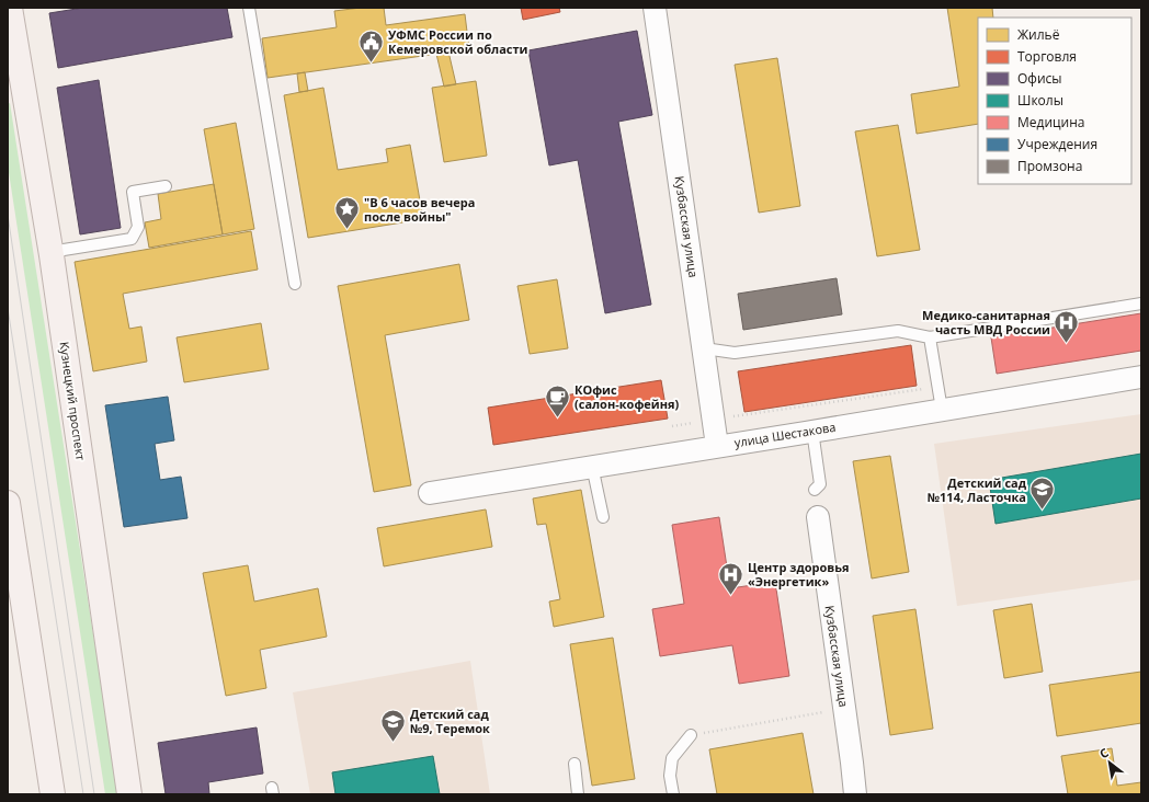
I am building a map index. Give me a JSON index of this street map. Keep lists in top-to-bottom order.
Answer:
{
  "streets": {
    "main road": ["Кузнецкий проспект"],
    "street": ["Кузбасская улица", "улица Шестакова"]
  },
  "crossings": [
    ["Кузбасская улица", "улица Шестакова"]
  ],
  "places": {
    "public building": ["УФМС России по Кемеровской области"],
    "place": ["\"В 6 часов вечера после войны\""],
    "hospital": ["Медико-санитарная часть МВД России", "Центр здоровья «Энергетик»"],
    "cafe": ["КОфис (салон-кофейня)"],
    "school or university": ["Детский сад №114, Ласточка", "Детский сад №9, Теремок"]
  },
  "legend": [
    "Жильё",
    "Торговля",
    "Офисы",
    "Школы",
    "Медицина",
    "Учреждения",
    "Промзона"
  ],
  "north": "top left"
}
